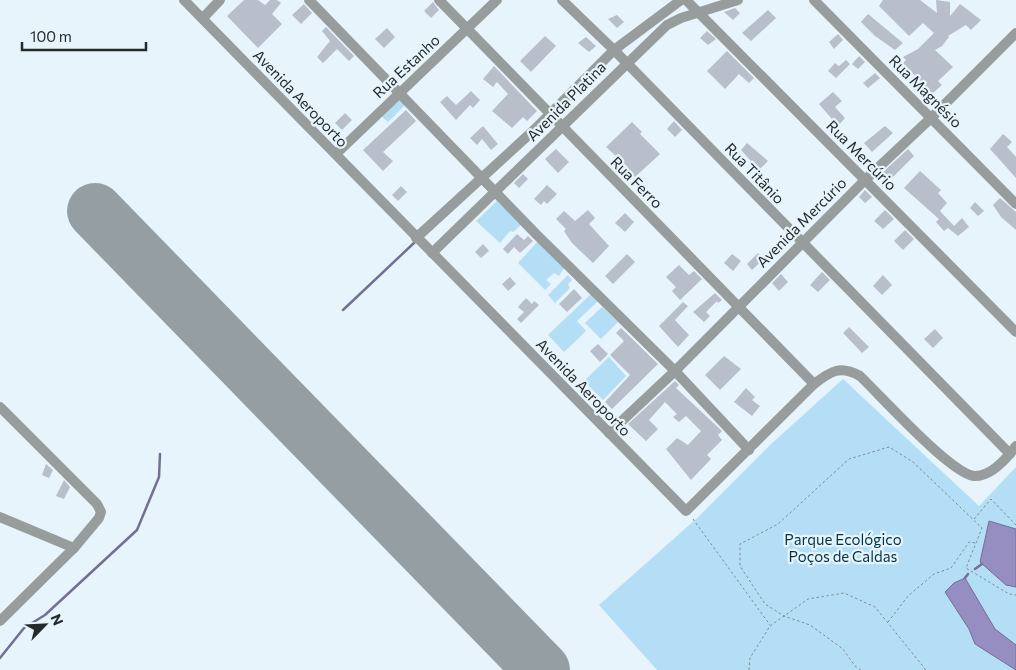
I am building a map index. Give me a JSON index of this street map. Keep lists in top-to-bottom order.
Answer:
{
  "streets": {
    "street": [
      "Rua Estanho",
      "Rua Magnésio",
      "Avenida Aeroporto",
      "Avenida Platina",
      "Rua Mercúrio",
      "Rua Titânio",
      "Rua Ferro",
      "Avenida Mercúrio"
    ]
  },
  "crossings": [
    ["Rua Estanho", "Avenida Aeroporto"],
    ["Rua Estanho", "Rua Ferro"],
    ["Rua Magnésio", "Avenida Mercúrio"],
    ["Avenida Aeroporto", "Avenida Platina"],
    ["Avenida Aeroporto", "Avenida Mercúrio"],
    ["Avenida Platina", "Rua Mercúrio"],
    ["Avenida Platina", "Rua Titânio"],
    ["Avenida Platina", "Rua Ferro"],
    ["Rua Mercúrio", "Avenida Mercúrio"],
    ["Rua Titânio", "Avenida Mercúrio"],
    ["Rua Ferro", "Avenida Mercúrio"]
  ],
  "parks": ["Parque Ecológico Poços de Caldas"],
  "scale_bar": "100 m",
  "north": "top right"
}
